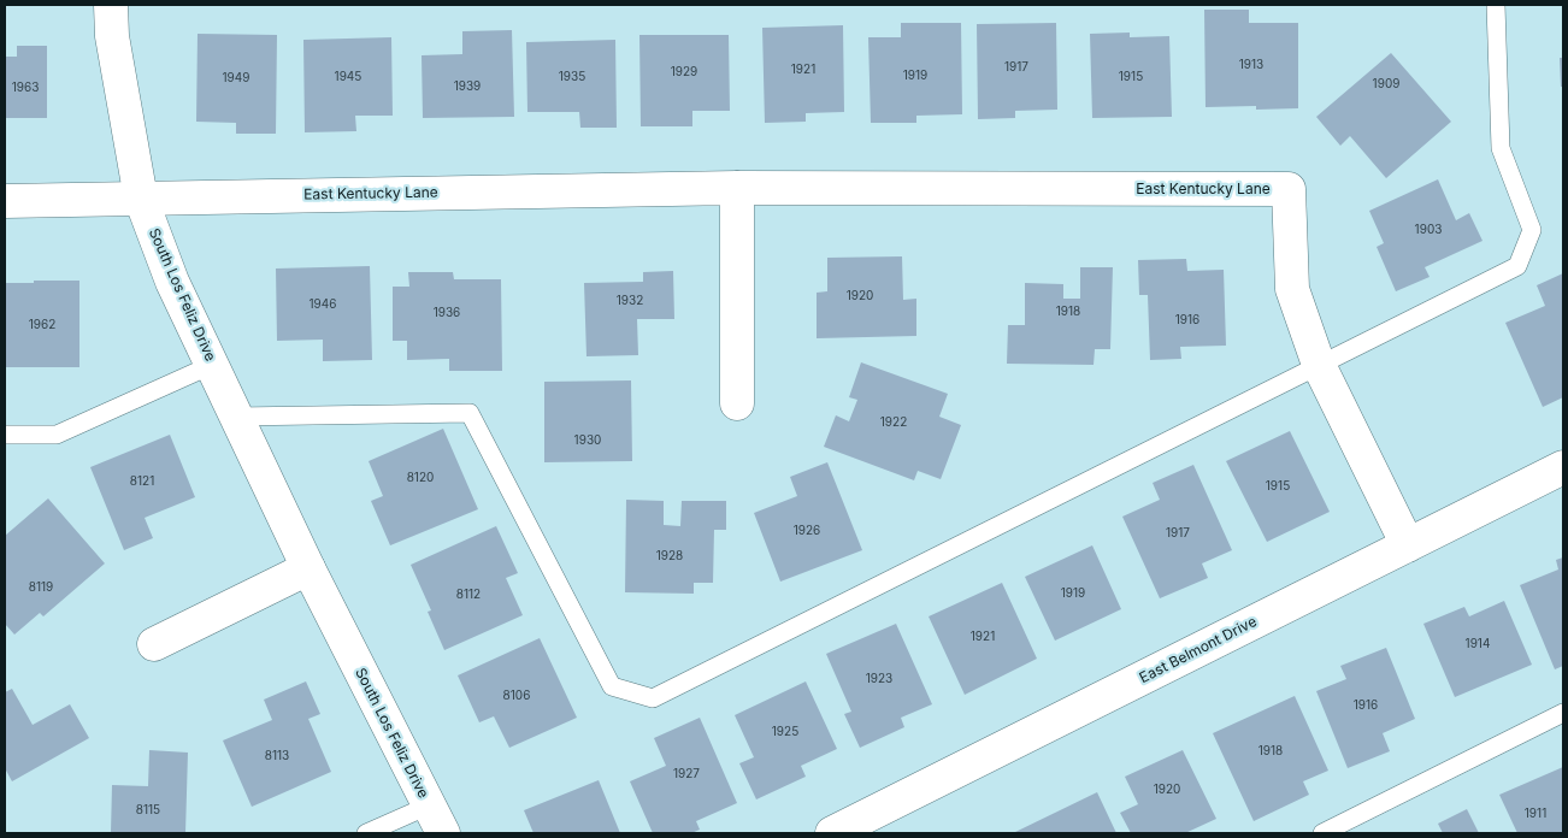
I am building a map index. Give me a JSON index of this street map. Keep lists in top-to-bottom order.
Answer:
{
  "streets": {
    "street": ["East Kentucky Lane", "South Los Feliz Drive", "East Belmont Drive"]
  },
  "crossings": [
    ["East Kentucky Lane", "South Los Feliz Drive"],
    ["East Kentucky Lane", "East Belmont Drive"]
  ],
  "house_numbers": [
    "1913",
    "1917",
    "1921",
    "1929",
    "1919",
    "1945",
    "1935",
    "1915",
    "1949",
    "1909",
    "1939",
    "1963",
    "1903",
    "1920",
    "1932",
    "1946",
    "1918",
    "1936",
    "1916",
    "1962",
    "1922",
    "1930",
    "8120",
    "8121",
    "1915",
    "1926",
    "1917",
    "1928",
    "8119",
    "1919",
    "8112",
    "1921",
    "1914",
    "1923",
    "8106",
    "1916",
    "1925",
    "1918",
    "8113",
    "1927",
    "1920",
    "8115",
    "1911"
  ]
}
